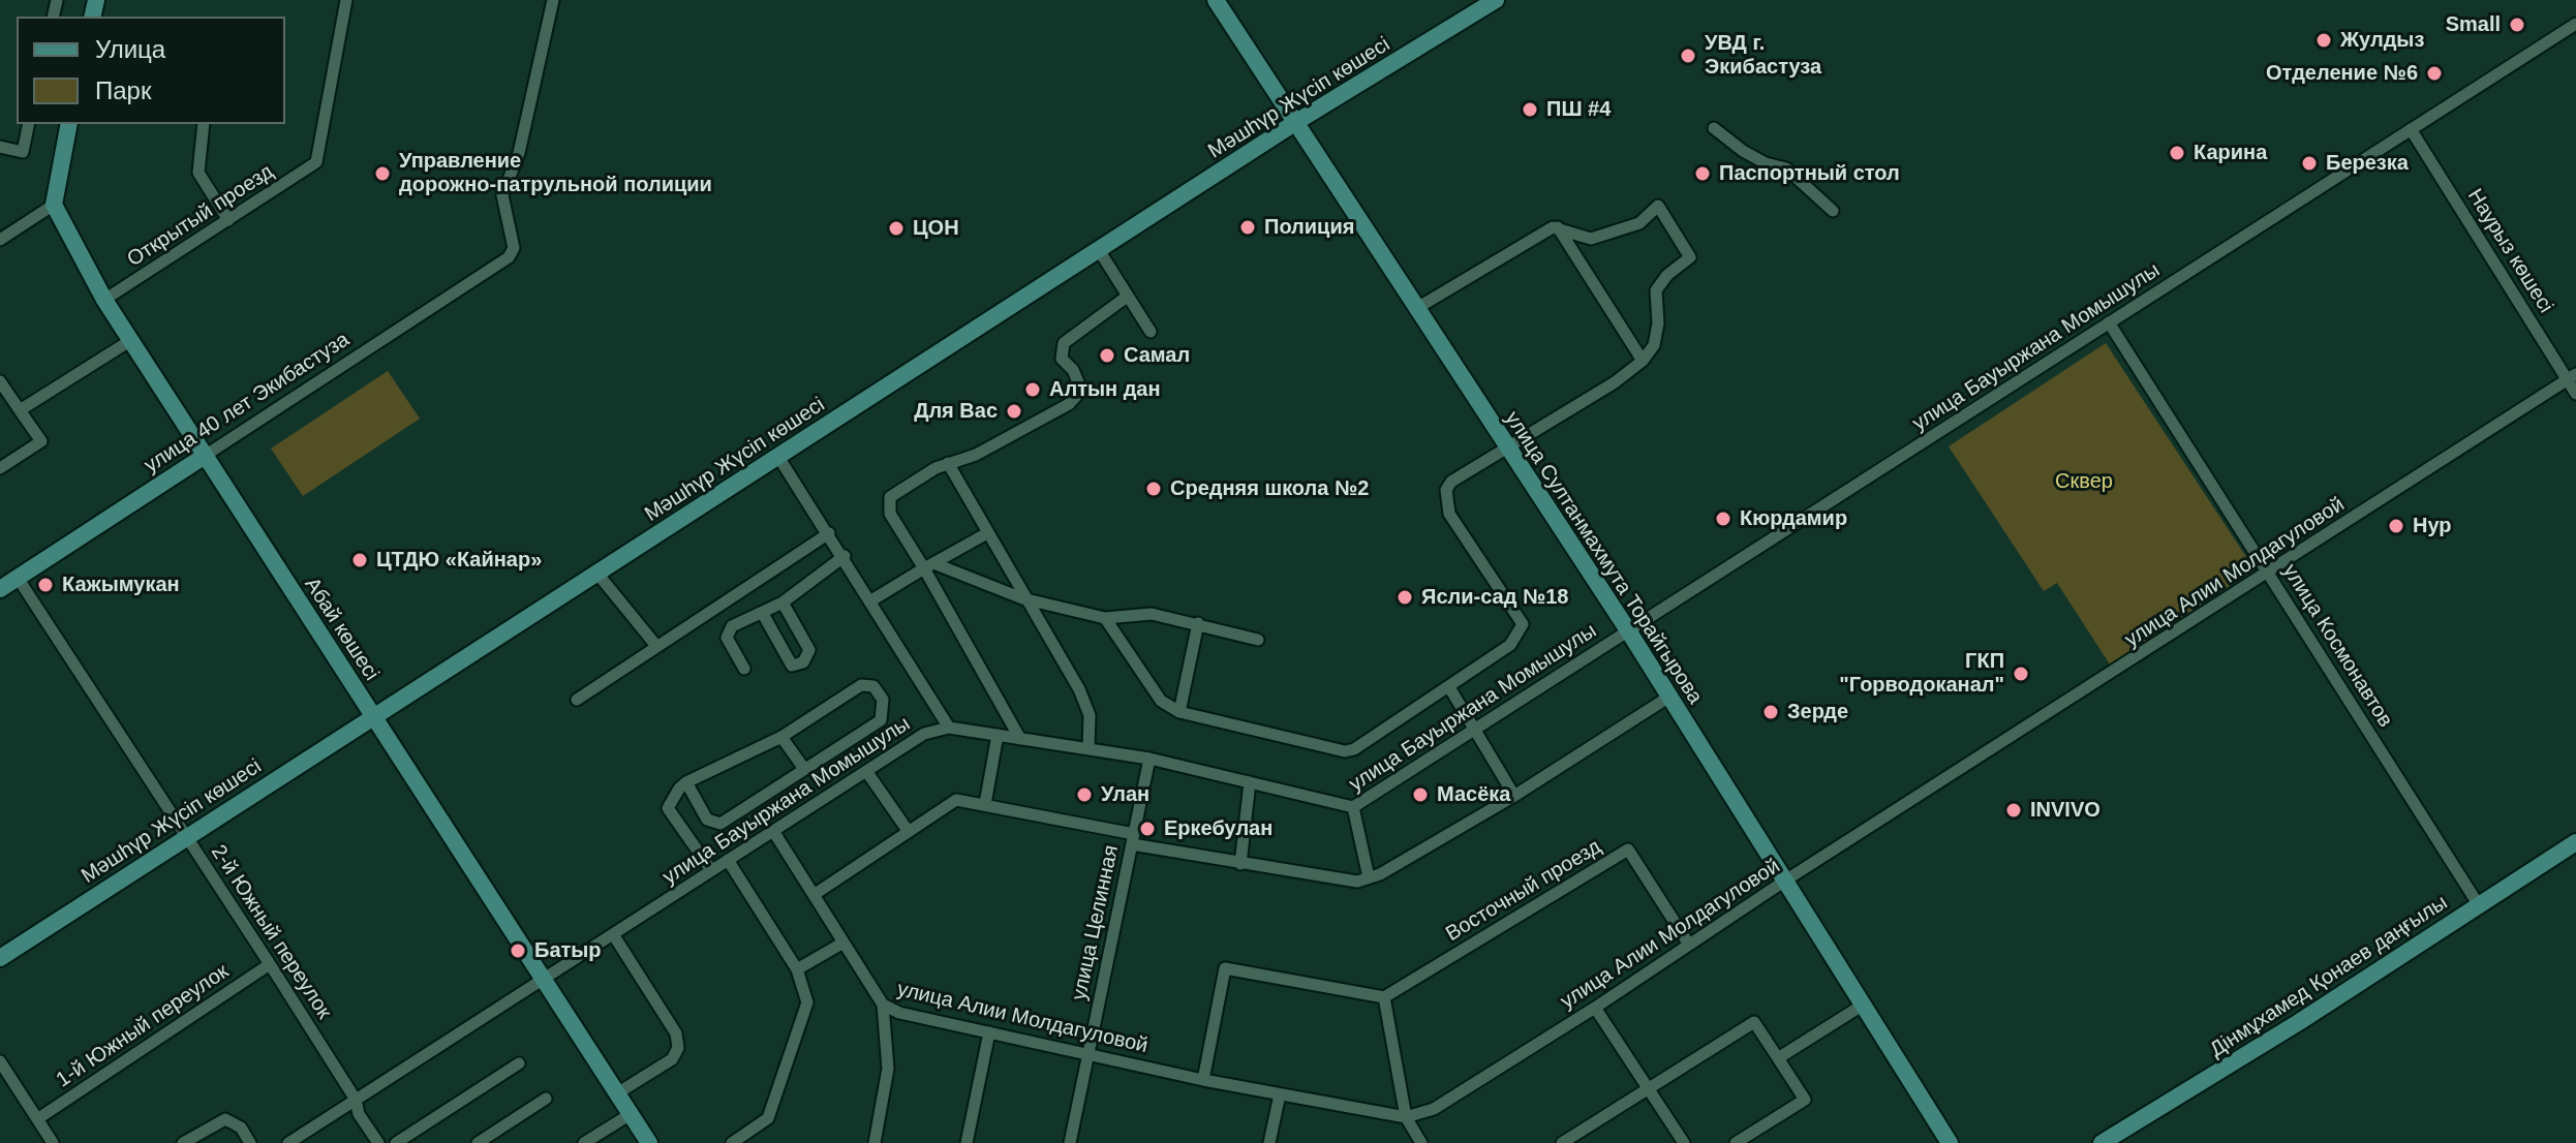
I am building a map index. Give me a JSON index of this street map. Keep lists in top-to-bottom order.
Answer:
{
  "streets": {
    "street": [
      "Мәшһүр Жүсіп көшесі",
      "Открытый проезд",
      "Наурыз көшесі",
      "улица Бауыржана Момышулы",
      "улица 40 лет Экибастуза",
      "улица Султанмахмута Торайгырова",
      "улица Алии Молдагуловой",
      "Абай көшесі",
      "улица Космонавтов",
      "Восточный проезд",
      "улица Целинная",
      "2-й Южный переулок",
      "Дінмұхамед Қонаев даңғылы",
      "1-й Южный переулок"
    ]
  },
  "crossings": [
    ["Мәшһүр Жүсіп көшесі", "улица Султанмахмута Торайгырова"],
    ["Мәшһүр Жүсіп көшесі", "Абай көшесі"],
    ["Мәшһүр Жүсіп көшесі", "2-й Южный переулок"],
    ["Открытый проезд", "Абай көшесі"],
    ["Наурыз көшесі", "улица Бауыржана Момышулы"],
    ["Наурыз көшесі", "улица Алии Молдагуловой"],
    ["улица Бауыржана Момышулы", "улица Султанмахмута Торайгырова"],
    ["улица Бауыржана Момышулы", "улица Алии Молдагуловой"],
    ["улица Бауыржана Момышулы", "Абай көшесі"],
    ["улица Бауыржана Момышулы", "улица Космонавтов"],
    ["улица Бауыржана Момышулы", "улица Целинная"],
    ["улица Бауыржана Момышулы", "2-й Южный переулок"],
    ["улица 40 лет Экибастуза", "Абай көшесі"],
    ["улица 40 лет Экибастуза", "2-й Южный переулок"],
    ["улица Султанмахмута Торайгырова", "улица Алии Молдагуловой"],
    ["улица Алии Молдагуловой", "улица Космонавтов"],
    ["улица Алии Молдагуловой", "Восточный проезд"],
    ["улица Алии Молдагуловой", "улица Целинная"],
    ["улица Космонавтов", "Дінмұхамед Қонаев даңғылы"],
    ["2-й Южный переулок", "1-й Южный переулок"]
  ],
  "parks": ["Сквер"],
  "places": [
    "Small",
    "Жулдыз",
    "УВД г. Экибастуза",
    "Отделение №6",
    "ПШ #4",
    "Карина",
    "Березка",
    "Управление дорожно-патрульной полиции",
    "Паспортный стол",
    "Полиция",
    "ЦОН",
    "Самал",
    "Алтын дан",
    "Для Вас",
    "Средняя школа №2",
    "Кюрдамир",
    "Нур",
    "ЦТДЮ «Кайнар»",
    "Кажымукан",
    "Ясли-сад №18",
    "ГКП \"Горводоканал\"",
    "Зерде",
    "Улан",
    "Масёка",
    "INVIVO",
    "Еркебулан",
    "Батыр"
  ],
  "legend": ["Улица", "Парк"]
}
